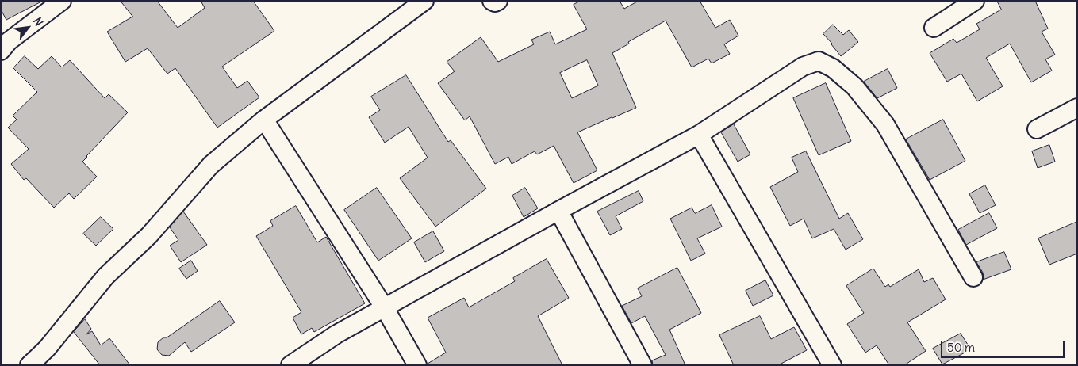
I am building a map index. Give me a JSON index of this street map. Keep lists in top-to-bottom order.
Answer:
{
  "scale_bar": "50 m",
  "north": "top right"
}
